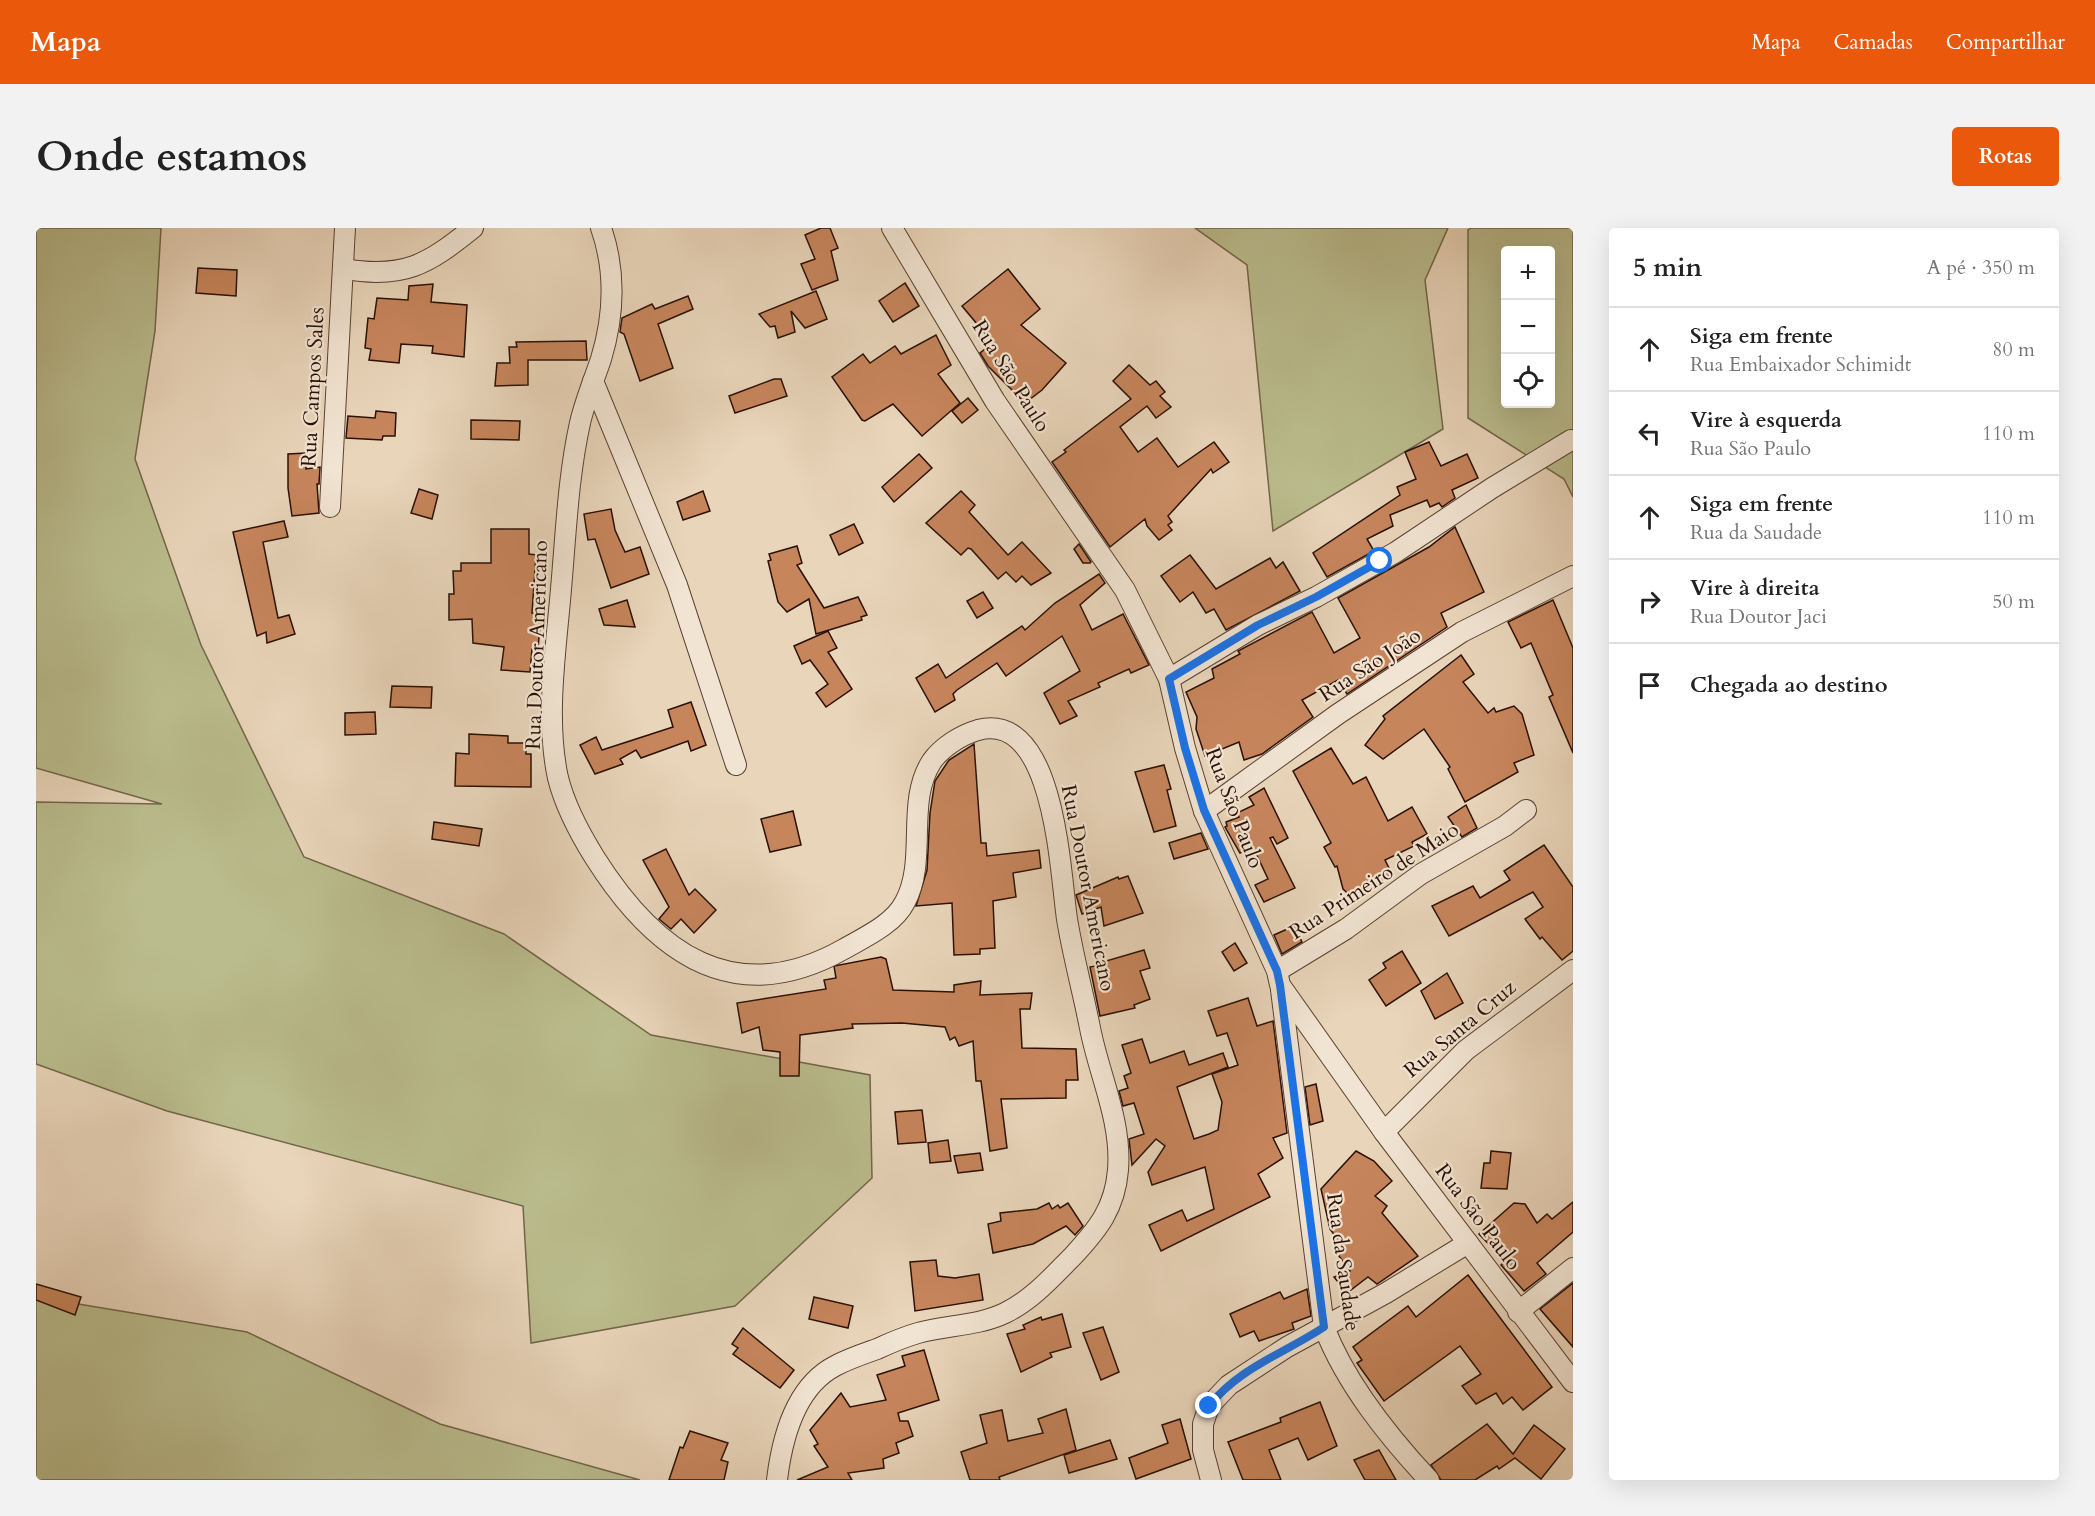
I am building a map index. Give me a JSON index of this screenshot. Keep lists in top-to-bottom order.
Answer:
{
  "streets": {
    "street": [
      "Rua São Paulo",
      "Rua Campos Sales",
      "Rua Doutor Americano",
      "Rua São João",
      "Rua Primeiro de Maio",
      "Rua Santa Cruz",
      "Rua da Saudade"
    ]
  },
  "crossings": [
    ["Rua São Paulo", "Rua São João"],
    ["Rua São Paulo", "Rua Primeiro de Maio"],
    ["Rua São Paulo", "Rua Santa Cruz"],
    ["Rua São Paulo", "Rua da Saudade"],
    ["Rua Primeiro de Maio", "Rua da Saudade"]
  ],
  "page": {
    "header": "Mapa",
    "nav": ["Mapa", "Camadas", "Compartilhar"],
    "buttons": "Rotas",
    "title": "Onde estamos",
    "heading": ["5 min", "A pé · 350 m"],
    "map_buttons": ["+", "−"],
    "list": [
      ["Siga em frente", "Rua Embaixador Schimidt", "80 m"],
      ["Vire à esquerda", "Rua São Paulo", "110 m"],
      ["Siga em frente", "Rua da Saudade", "110 m"],
      ["Vire à direita", "Rua Doutor Jaci", "50 m"],
      "Chegada ao destino"
    ]
  }
}
